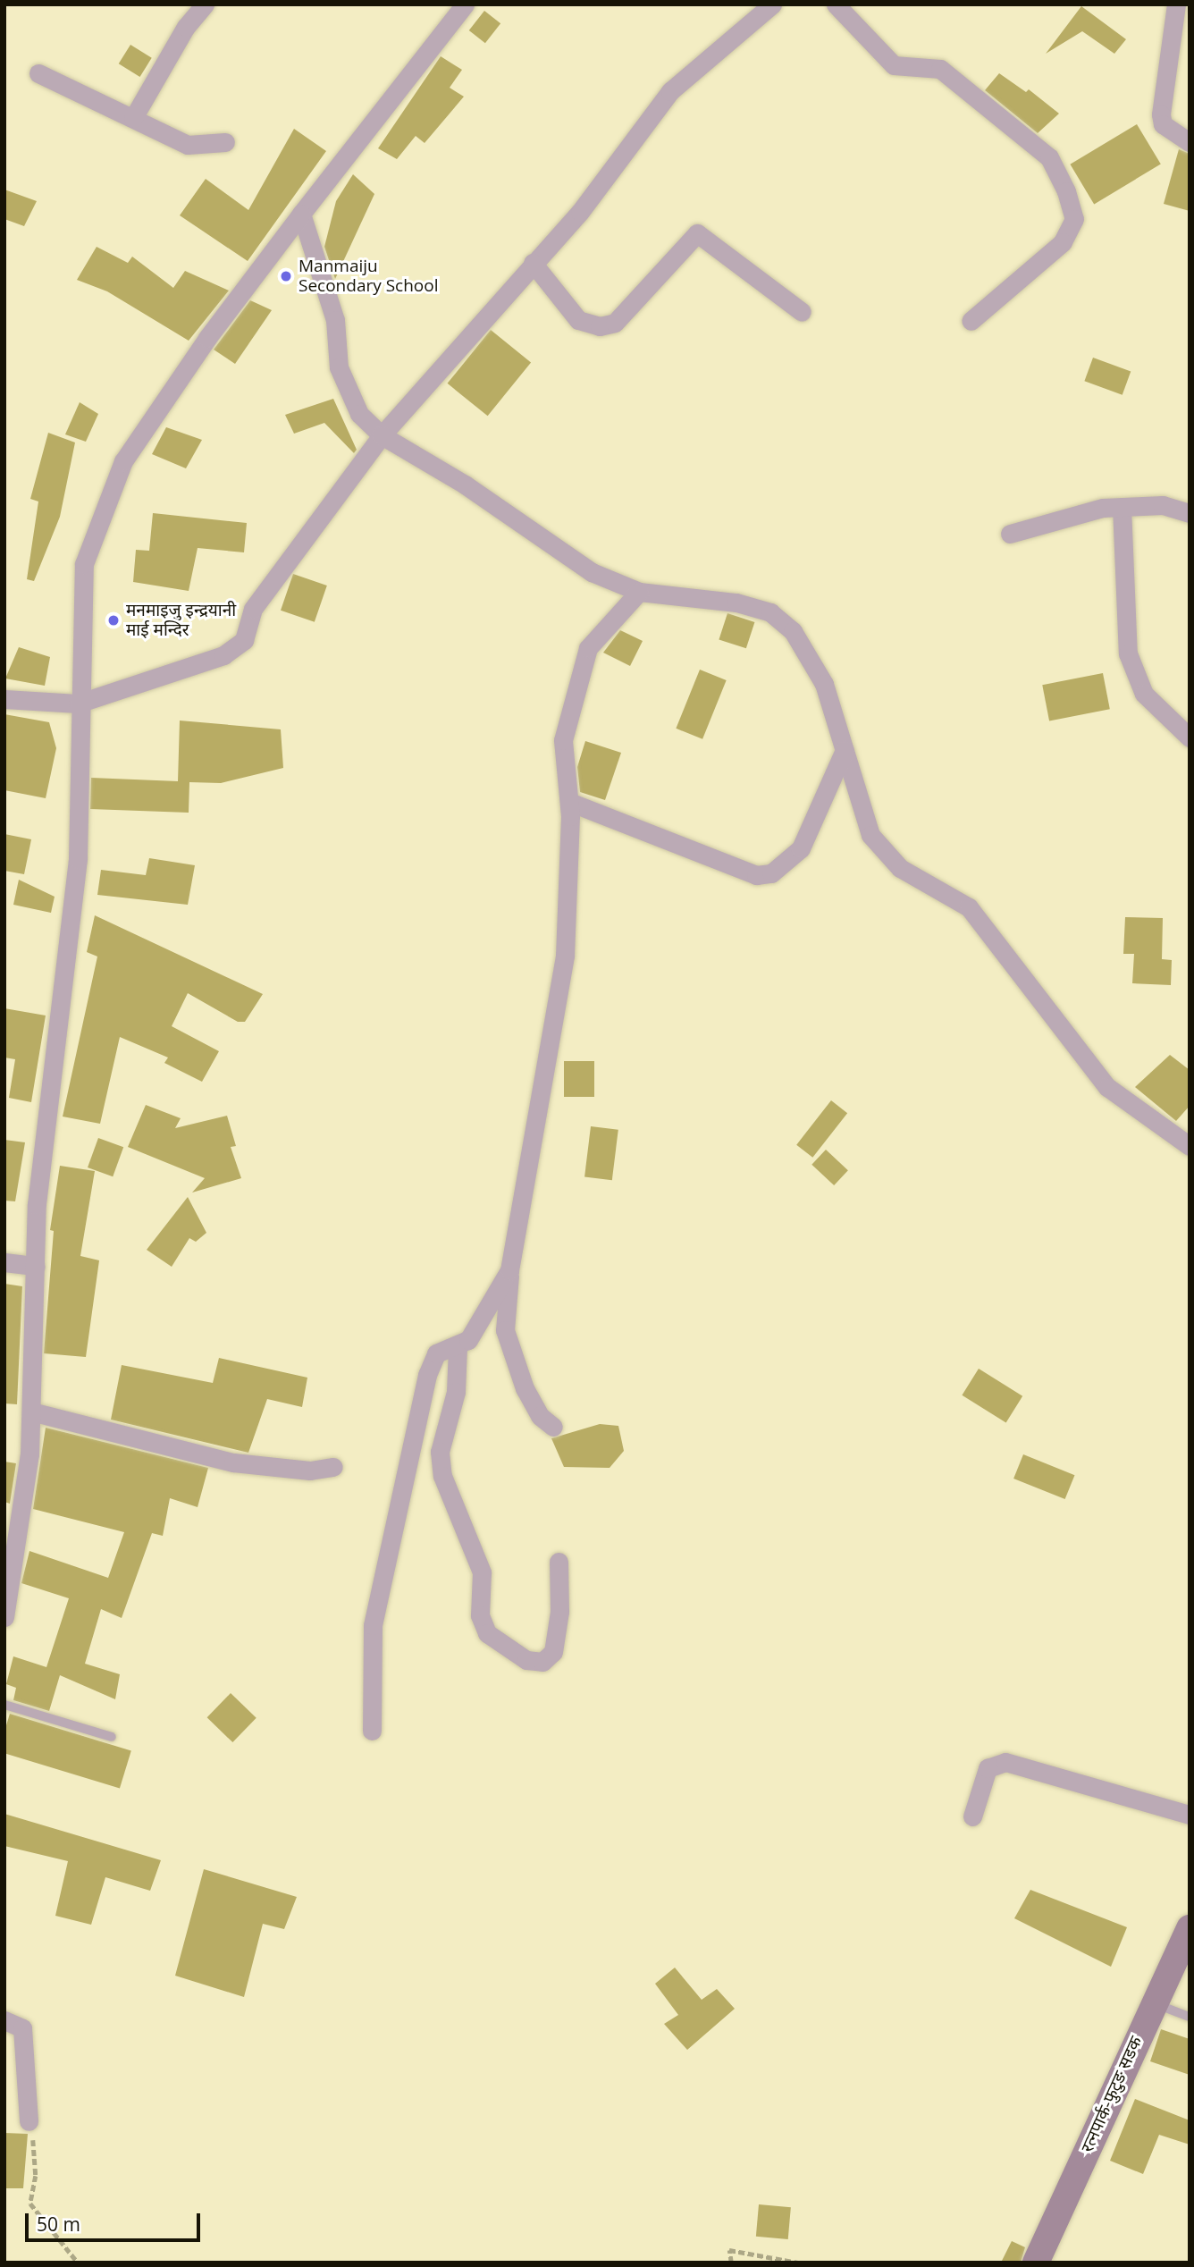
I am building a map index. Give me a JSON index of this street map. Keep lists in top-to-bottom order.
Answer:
{
  "streets": {
    "street": ["रत्नपार्क-फुटुङ सडक"]
  },
  "places": ["Manmaiju Secondary School", "मनमाइजु इन्द्रयानी माई मन्दिर"],
  "scale_bar": "50 m"
}
